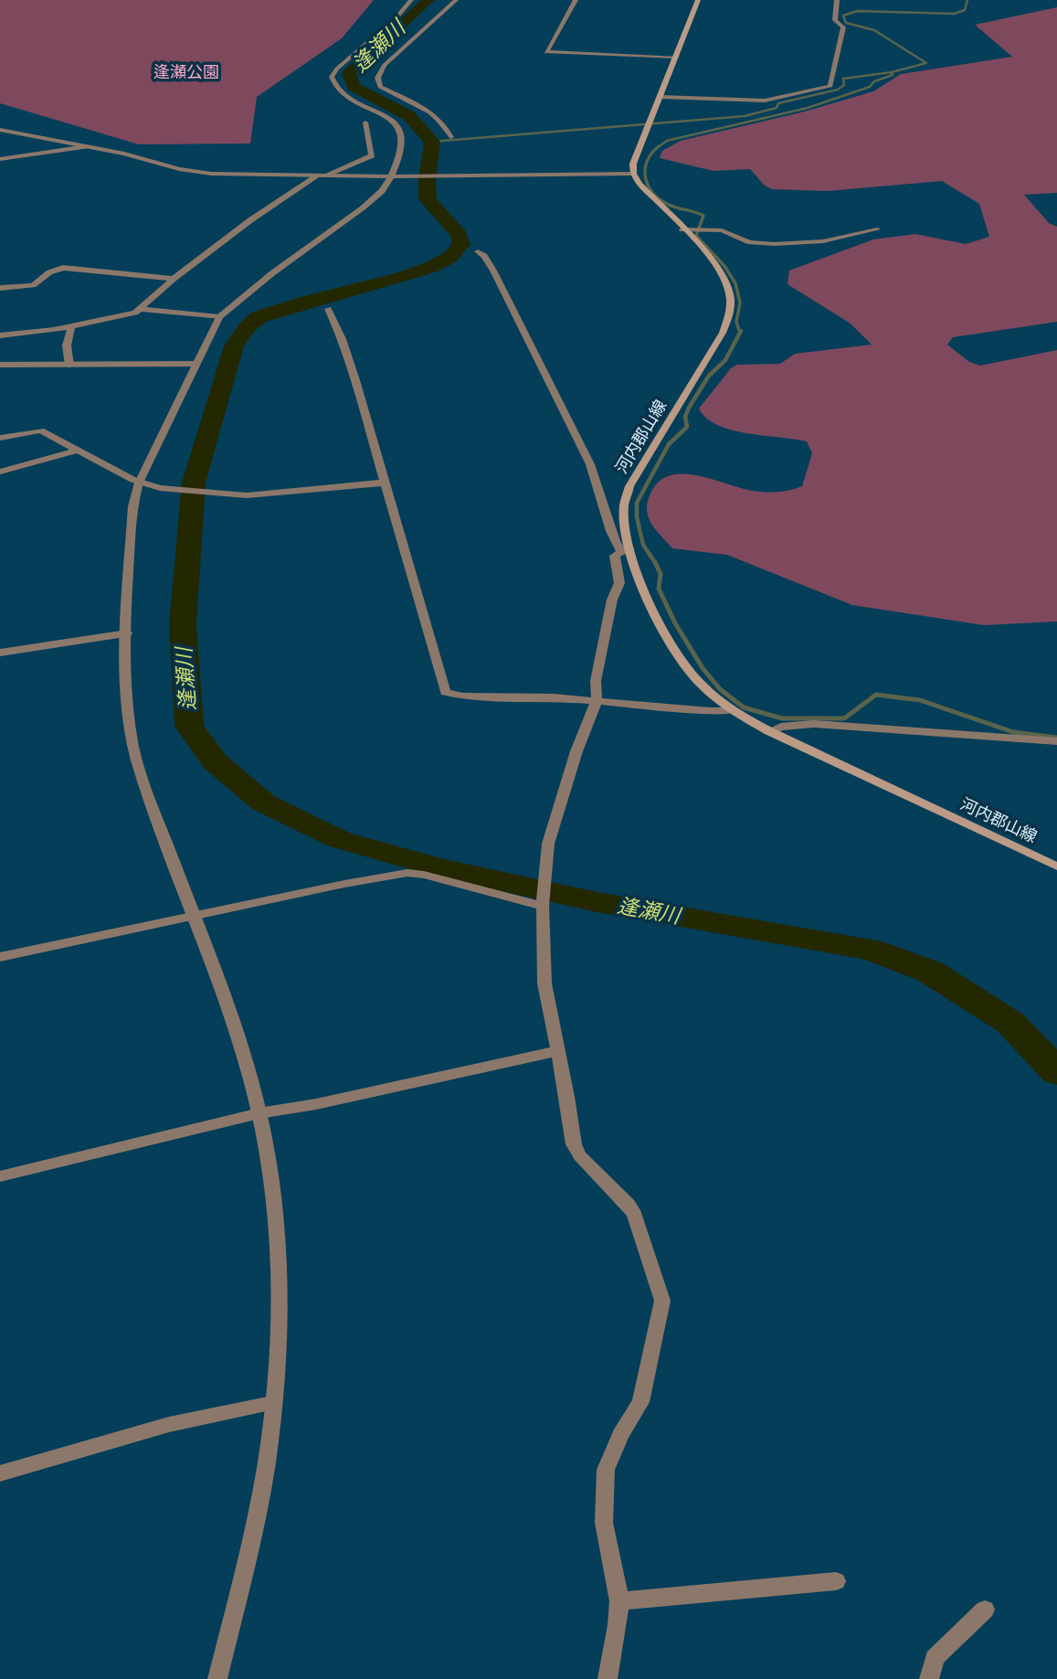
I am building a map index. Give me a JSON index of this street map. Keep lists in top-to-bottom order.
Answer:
{
  "streets": {
    "main road": ["河内郡山線"]
  },
  "water": ["逢瀬川"],
  "parks": ["逢瀬公園"]
}
